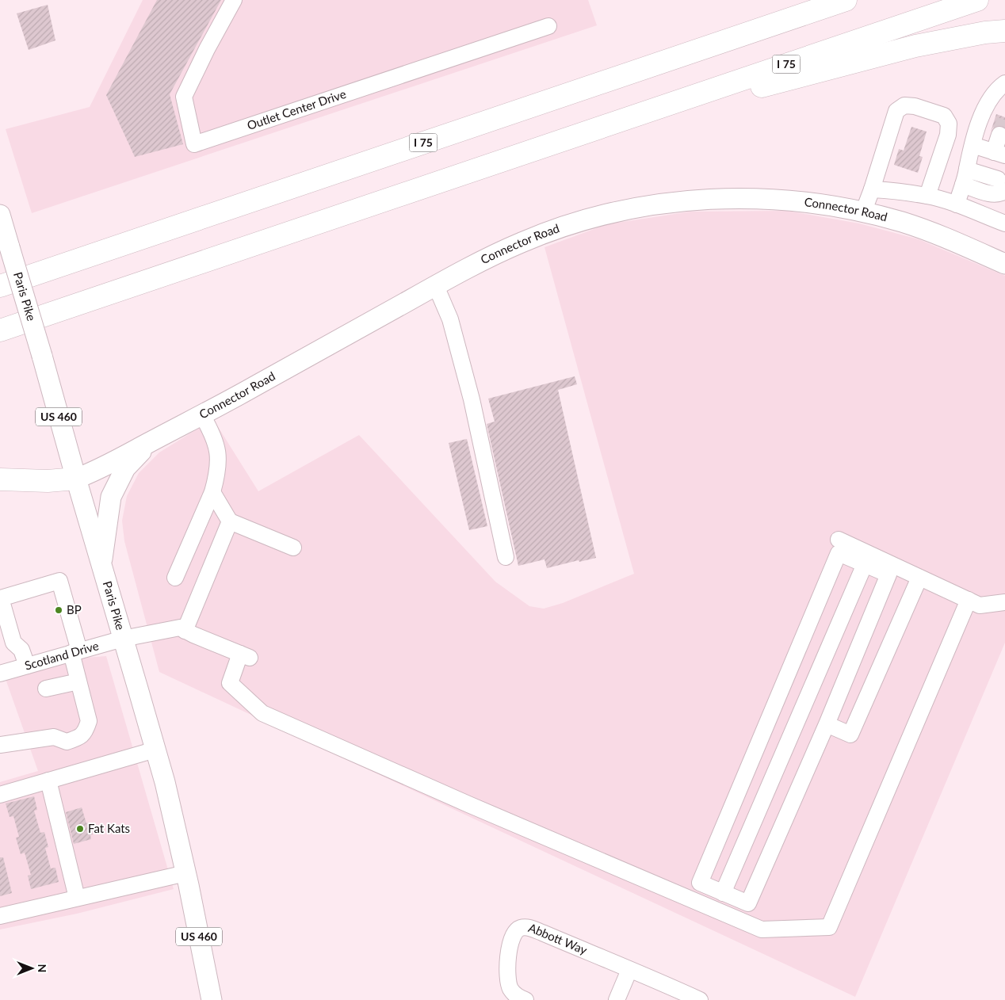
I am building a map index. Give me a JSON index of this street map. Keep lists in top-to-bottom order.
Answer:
{
  "streets": {
    "highway": ["I 75"],
    "main road": ["Connector Road", "Paris Pike", "US 460"],
    "street": ["Outlet Center Drive", "Scotland Drive", "Abbott Way"]
  },
  "crossings": [
    ["Connector Road", "Paris Pike"],
    ["Paris Pike", "Scotland Drive"]
  ],
  "places": ["BP", "Fat Kats"],
  "north": "right"
}
